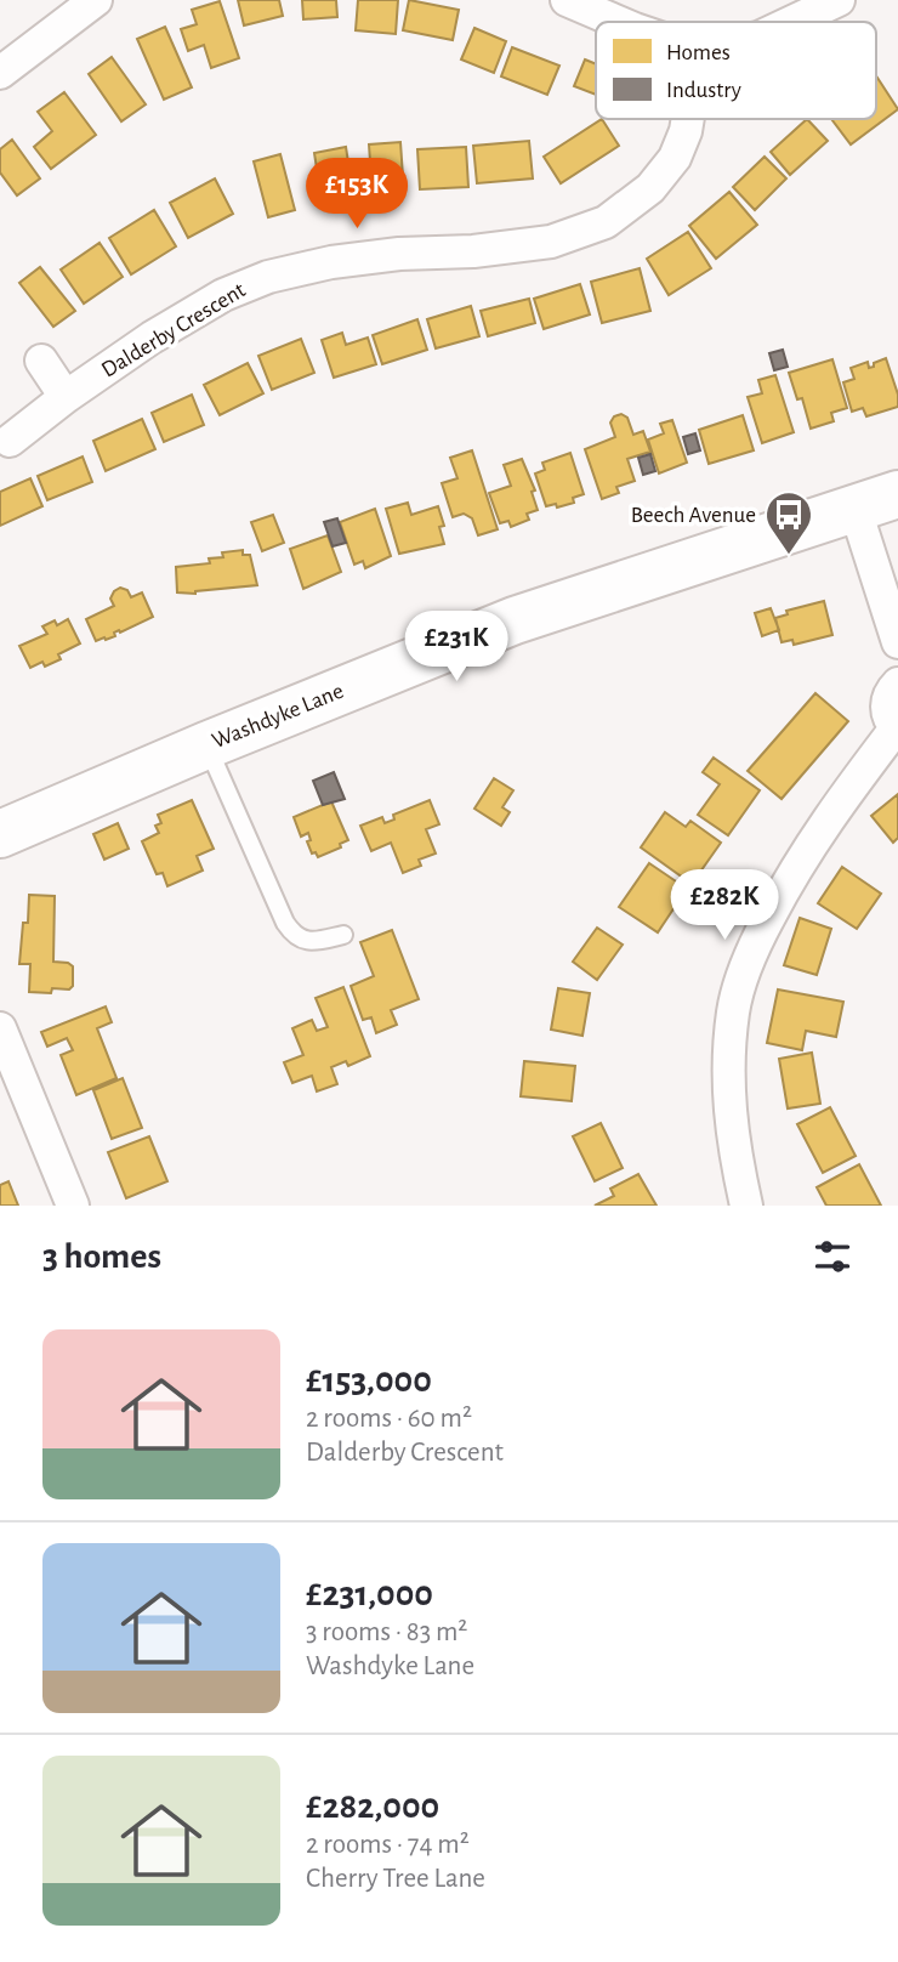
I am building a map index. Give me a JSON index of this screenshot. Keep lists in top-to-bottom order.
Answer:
{
  "streets": {
    "street": ["Dalderby Crescent", "Washdyke Lane"]
  },
  "places": {
    "bus stop": ["Beech Avenue"]
  },
  "legend": ["Homes", "Industry"],
  "page": {
    "price": ["£153K", "£231K", "£282K"],
    "heading": "3 homes",
    "list": [
      {
        "name": "£153,000",
        "note": "2 rooms · 60 m² · Dalderby Crescent"
      },
      {
        "name": "£231,000",
        "note": "3 rooms · 83 m² · Washdyke Lane"
      },
      {
        "name": "£282,000",
        "note": "2 rooms · 74 m² · Cherry Tree Lane"
      }
    ]
  }
}
